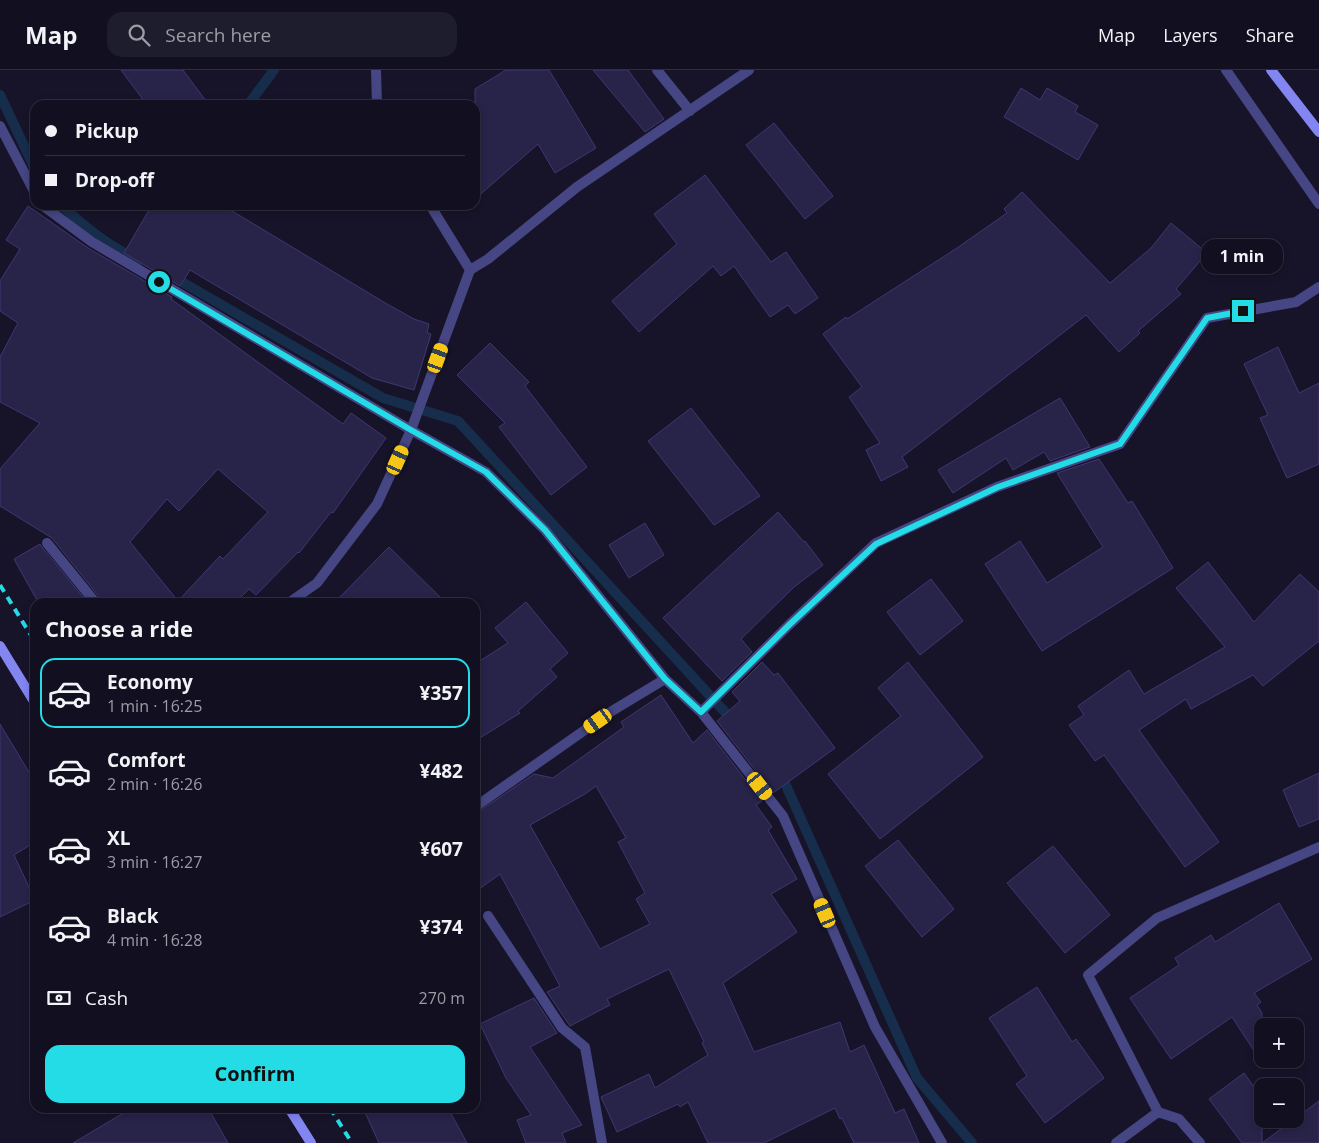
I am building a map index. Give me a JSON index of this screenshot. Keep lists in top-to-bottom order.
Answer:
{
  "page": {
    "header": "Map",
    "search": "Search here",
    "nav": ["Map", "Layers", "Share"],
    "banner": ["Pickup", "Drop-off"],
    "bubble": "1 min",
    "heading": "Choose a ride",
    "list": [
      {
        "name": "Economy",
        "note": "1 min · 16:25",
        "value": "¥357"
      },
      {
        "name": "Comfort",
        "note": "2 min · 16:26",
        "value": "¥482"
      },
      {
        "name": "XL",
        "note": "3 min · 16:27",
        "value": "¥607"
      },
      {
        "name": "Black",
        "note": "4 min · 16:28",
        "value": "¥374"
      }
    ],
    "pay": ["Cash", "270 m"],
    "map_buttons": ["+", "−"],
    "buttons": "Confirm"
  }
}
